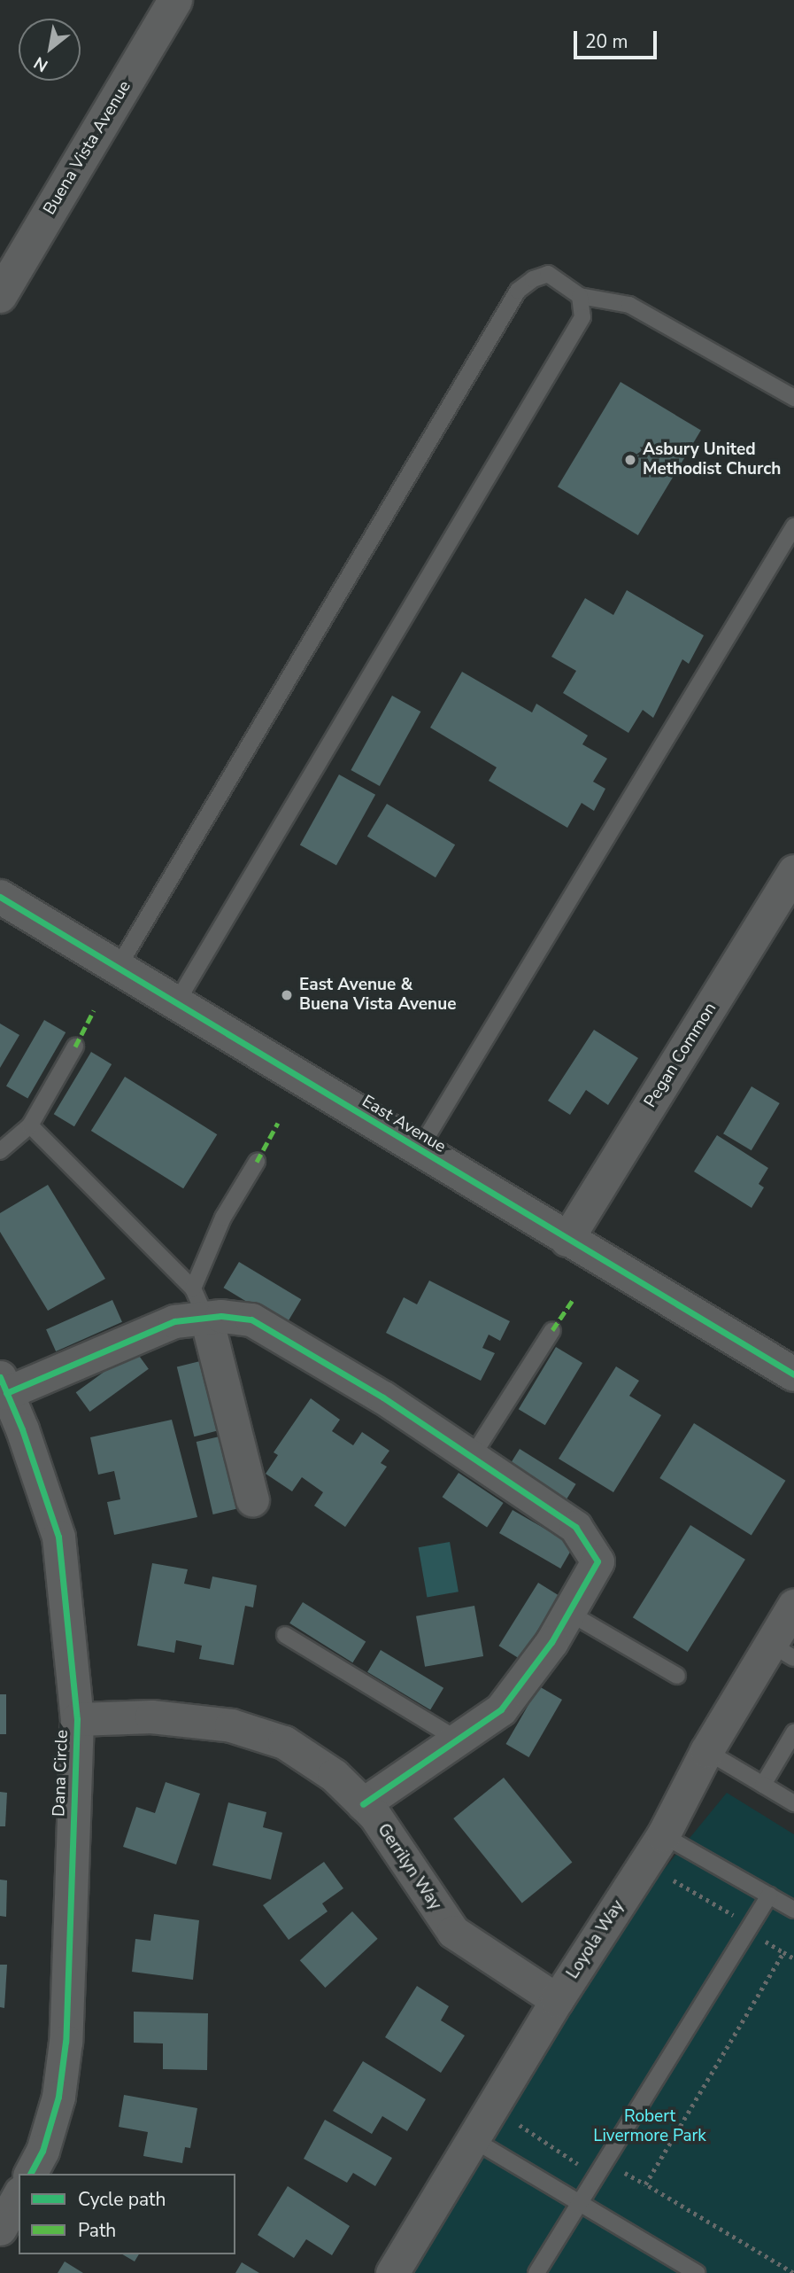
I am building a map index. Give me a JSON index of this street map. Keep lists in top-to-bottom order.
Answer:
{
  "streets": {
    "main road": ["Buena Vista Avenue", "East Avenue"],
    "street": [
      "Pegan Common",
      "Dana Circle",
      "Gerrilyn Way",
      "Loyola Way"
    ]
  },
  "crossings": [
    ["Pegan Common", "East Avenue"],
    ["Dana Circle", "Gerrilyn Way"],
    ["Gerrilyn Way", "Loyola Way"]
  ],
  "parks": ["Robert Livermore Park"],
  "places": ["Asbury United Methodist Church", "East Avenue & Buena Vista Avenue"],
  "legend": ["Cycle path", "Path"],
  "scale_bar": "20 m",
  "north": "bottom left"
}
